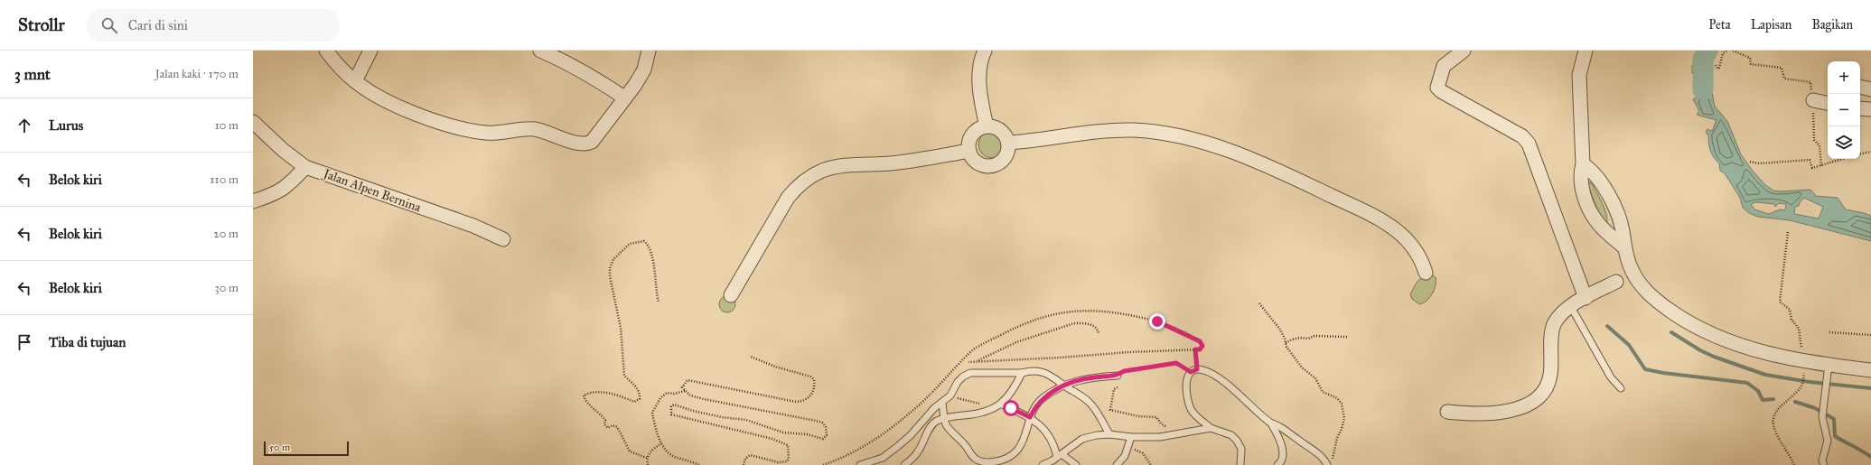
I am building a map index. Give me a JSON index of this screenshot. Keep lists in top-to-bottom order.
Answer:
{
  "streets": {
    "street": ["Jalan Alpen Bernina"]
  },
  "scale_bar": "50 m",
  "page": {
    "header": "Strollr",
    "search": "Cari di sini",
    "nav": ["Peta", "Lapisan", "Bagikan"],
    "heading": ["3 mnt", "Jalan kaki · 170 m"],
    "map_buttons": ["+", "−"],
    "list": [
      ["Lurus", "10 m"],
      ["Belok kiri", "110 m"],
      ["Belok kiri", "20 m"],
      ["Belok kiri", "30 m"],
      "Tiba di tujuan"
    ],
    "scale": "50 m"
  }
}
